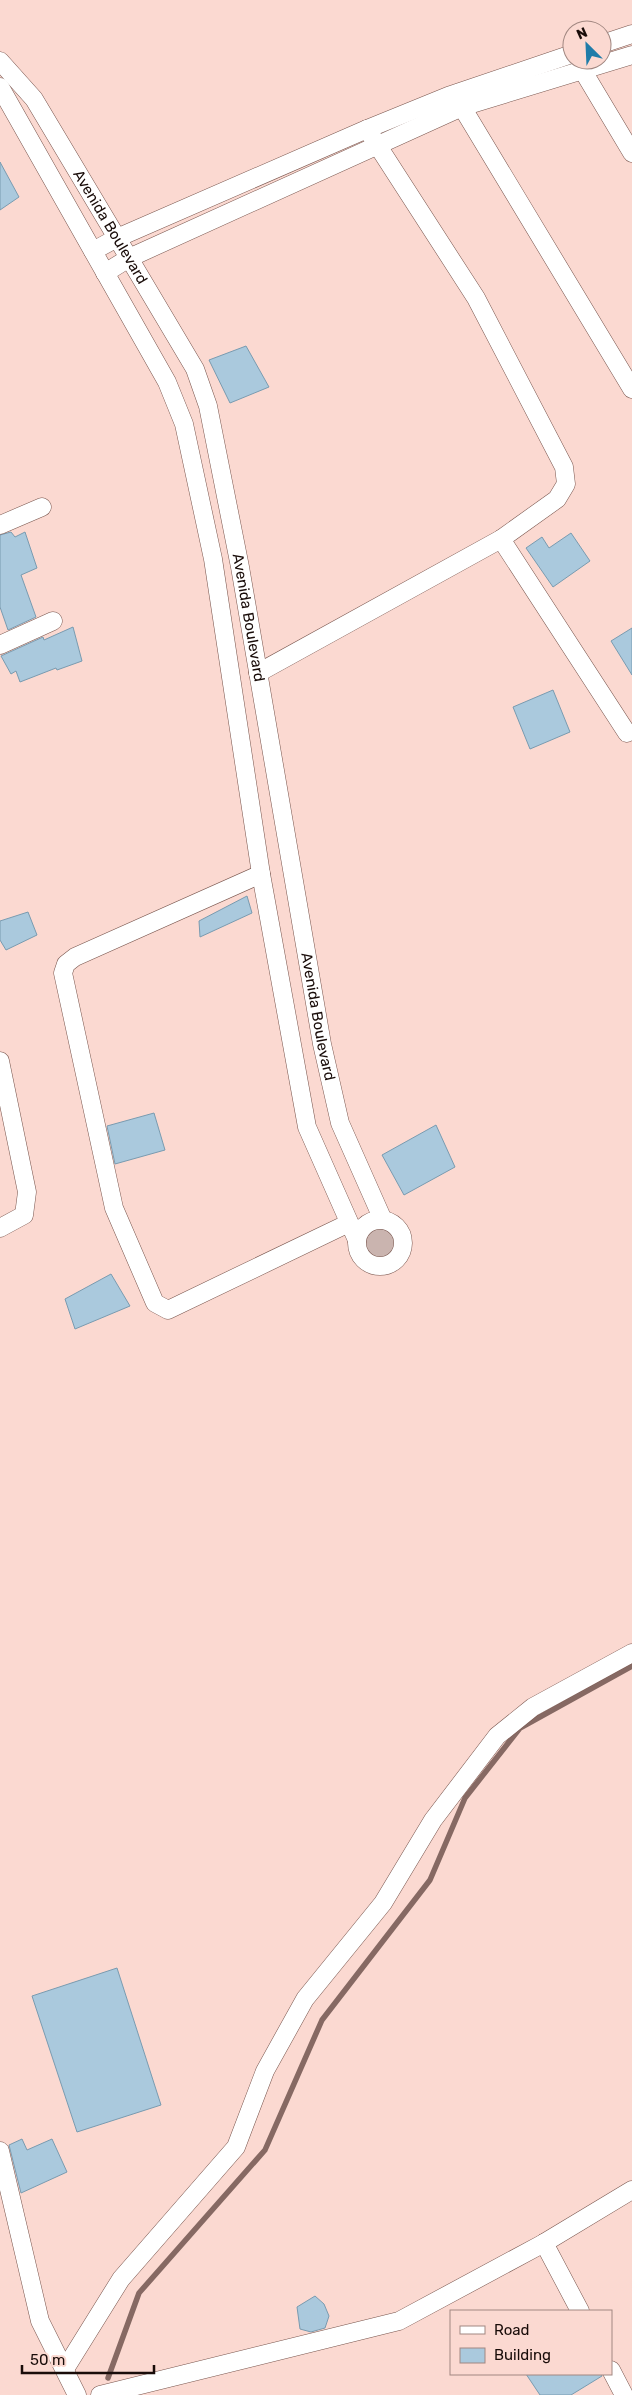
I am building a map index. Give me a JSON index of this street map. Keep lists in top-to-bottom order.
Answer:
{
  "streets": {
    "street": ["Avenida Boulevard"]
  },
  "legend": ["Road", "Building"],
  "scale_bar": "50 m",
  "north": "top left"
}
